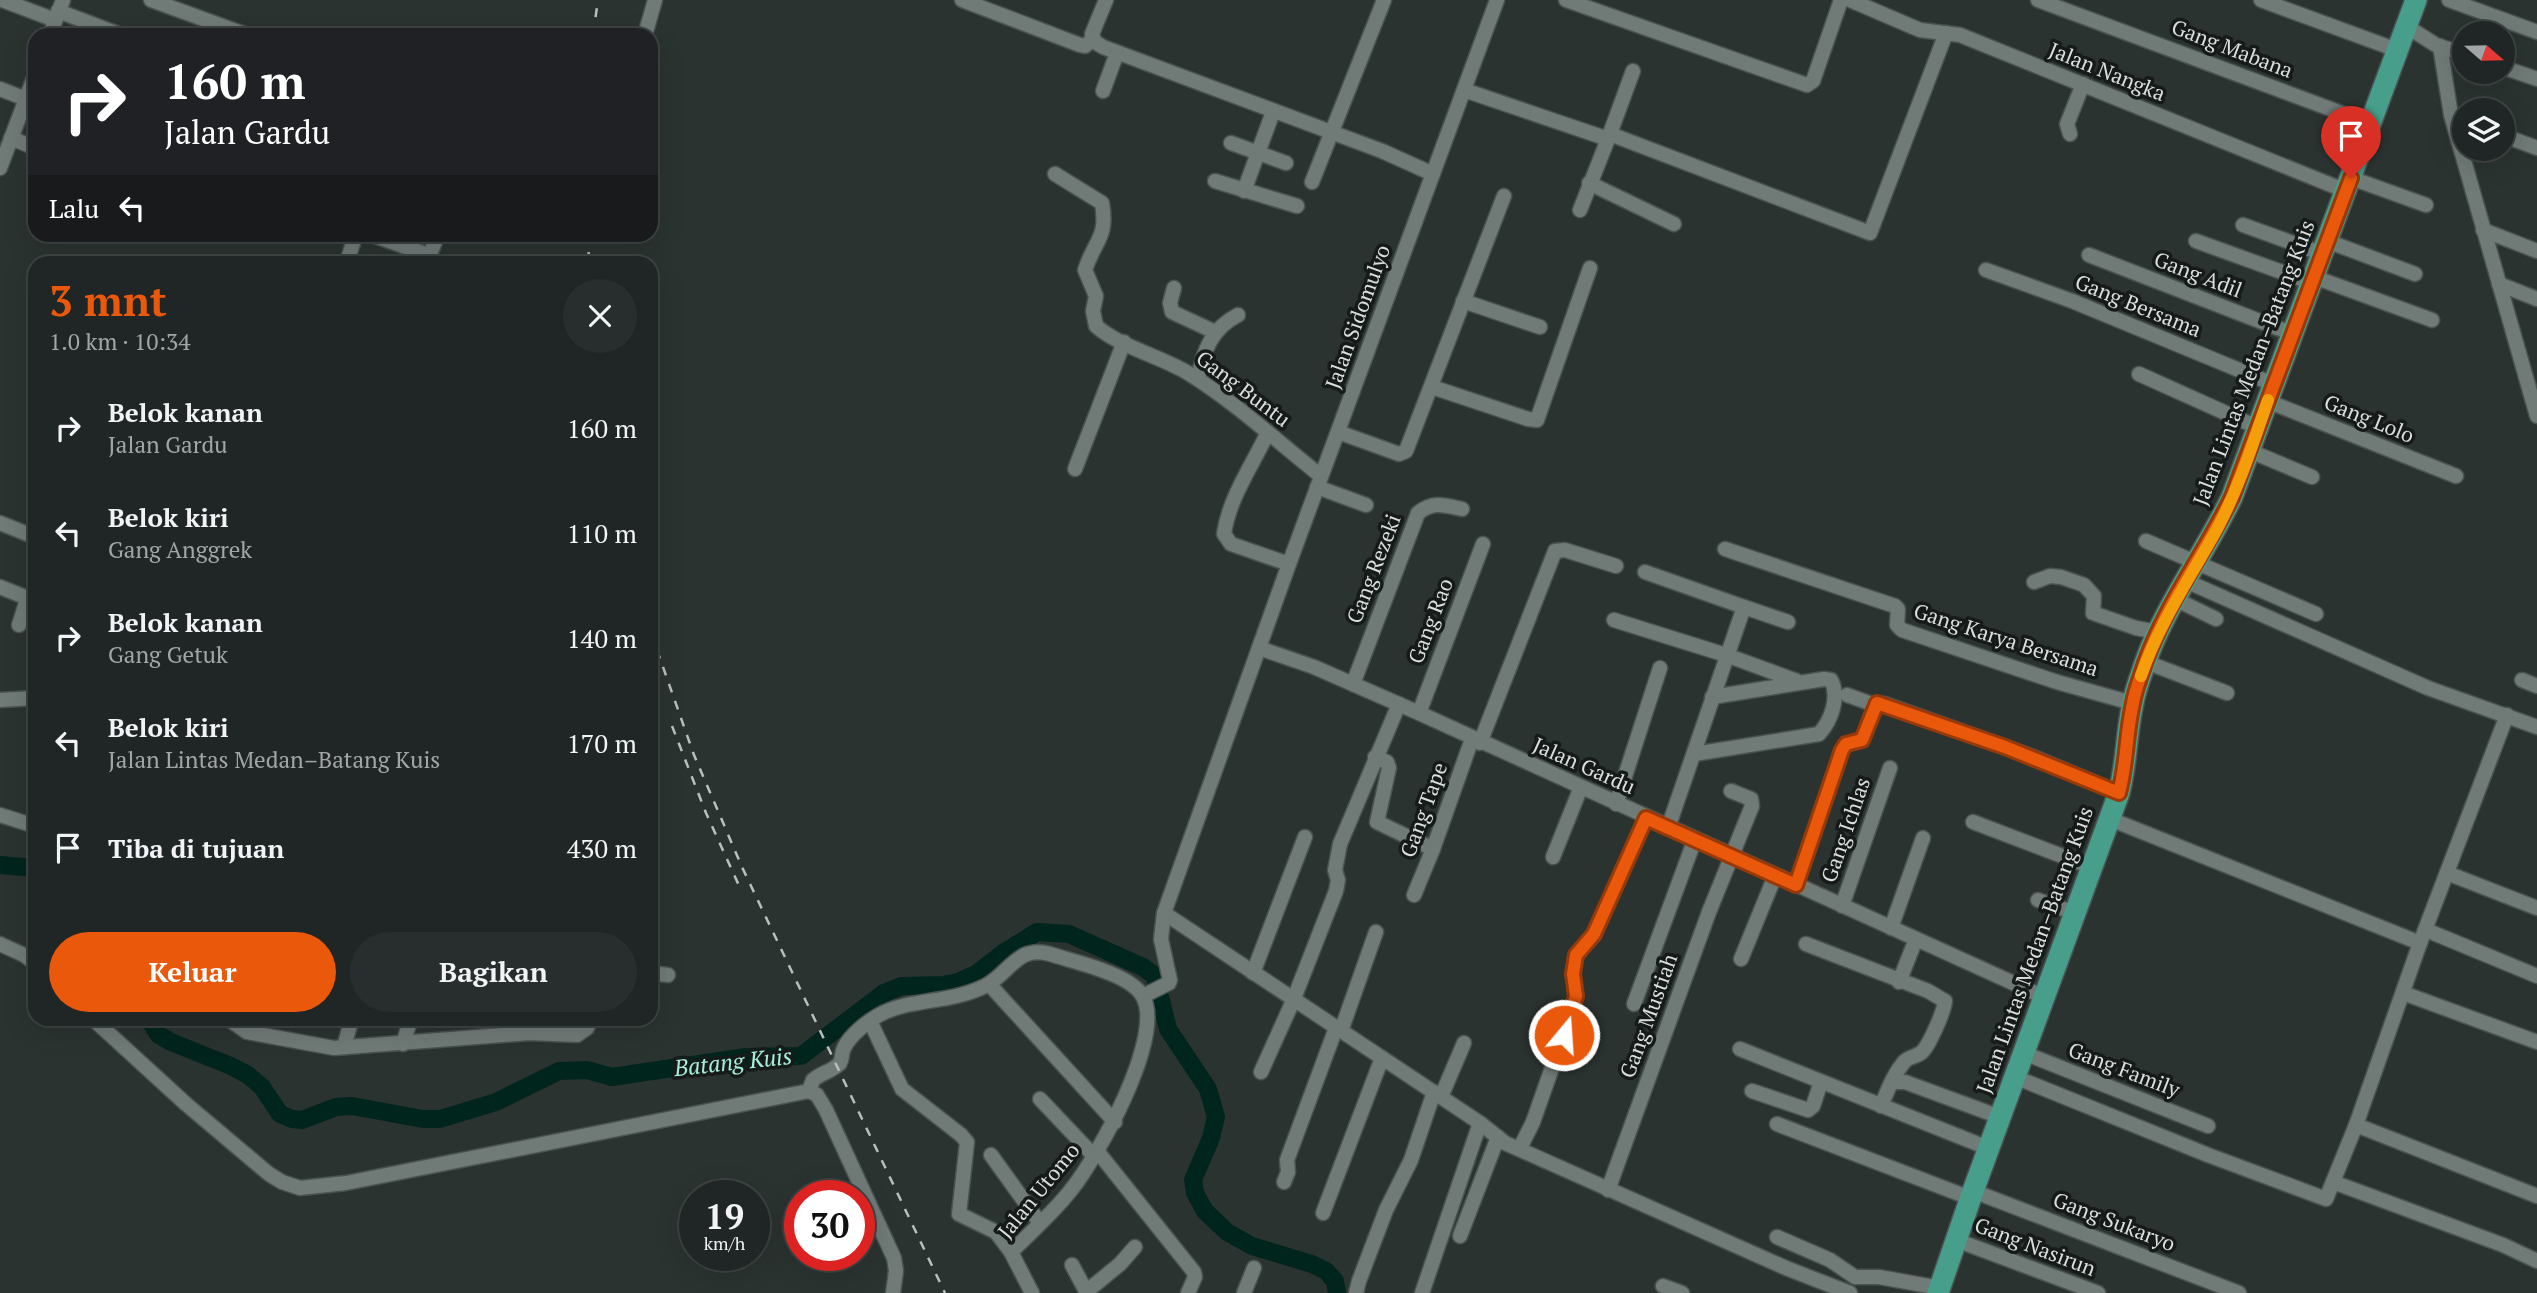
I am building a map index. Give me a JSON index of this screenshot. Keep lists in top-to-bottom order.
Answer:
{
  "streets": {
    "highway": ["Jalan Lintas Medan–Batang Kuis"],
    "street": [
      "Gang Mabana",
      "Jalan Nangka",
      "Gang Adil",
      "Gang Bersama",
      "Jalan Sidomulyo",
      "Gang Buntu",
      "Gang Lolo",
      "Gang Rezeki",
      "Gang Rao",
      "Gang Karya Bersama",
      "Jalan Gardu",
      "Gang Tape",
      "Gang Ichlas",
      "Gang Mustiah",
      "Gang Family",
      "Jalan Utomo",
      "Gang Sukaryo",
      "Gang Nasirun"
    ]
  },
  "crossings": [
    ["Gang Mabana", "Jalan Lintas Medan–Batang Kuis"],
    ["Jalan Nangka", "Jalan Lintas Medan–Batang Kuis"],
    ["Gang Adil", "Jalan Lintas Medan–Batang Kuis"],
    ["Gang Bersama", "Jalan Lintas Medan–Batang Kuis"],
    ["Gang Bersama", "Gang Lolo"],
    ["Jalan Sidomulyo", "Gang Buntu"],
    ["Jalan Sidomulyo", "Jalan Gardu"],
    ["Jalan Sidomulyo", "Jalan Utomo"],
    ["Jalan Lintas Medan–Batang Kuis", "Gang Lolo"],
    ["Jalan Lintas Medan–Batang Kuis", "Gang Karya Bersama"],
    ["Jalan Lintas Medan–Batang Kuis", "Jalan Gardu"],
    ["Jalan Lintas Medan–Batang Kuis", "Gang Family"],
    ["Jalan Lintas Medan–Batang Kuis", "Gang Sukaryo"],
    ["Jalan Lintas Medan–Batang Kuis", "Gang Nasirun"],
    ["Gang Rezeki", "Jalan Gardu"],
    ["Gang Rao", "Jalan Gardu"],
    ["Jalan Gardu", "Gang Tape"],
    ["Jalan Gardu", "Gang Ichlas"],
    ["Jalan Gardu", "Gang Mustiah"]
  ],
  "water": ["Batang Kuis"],
  "north": "right",
  "page": {
    "turn": ["160 m", "Jalan Gardu"],
    "then": "Lalu",
    "heading": ["3 mnt", "1.0 km · 10:34"],
    "list": [
      {
        "name": "Belok kanan",
        "note": "Jalan Gardu",
        "value": "160 m"
      },
      {
        "name": "Belok kiri",
        "note": "Gang Anggrek",
        "value": "110 m"
      },
      {
        "name": "Belok kanan",
        "note": "Gang Getuk",
        "value": "140 m"
      },
      {
        "name": "Belok kiri",
        "note": "Jalan Lintas Medan–Batang Kuis",
        "value": "170 m"
      },
      {
        "name": "Tiba di tujuan",
        "value": "430 m"
      }
    ],
    "buttons": ["Keluar", "Bagikan"],
    "speed": "19 km/h",
    "limit": "30"
  }
}
